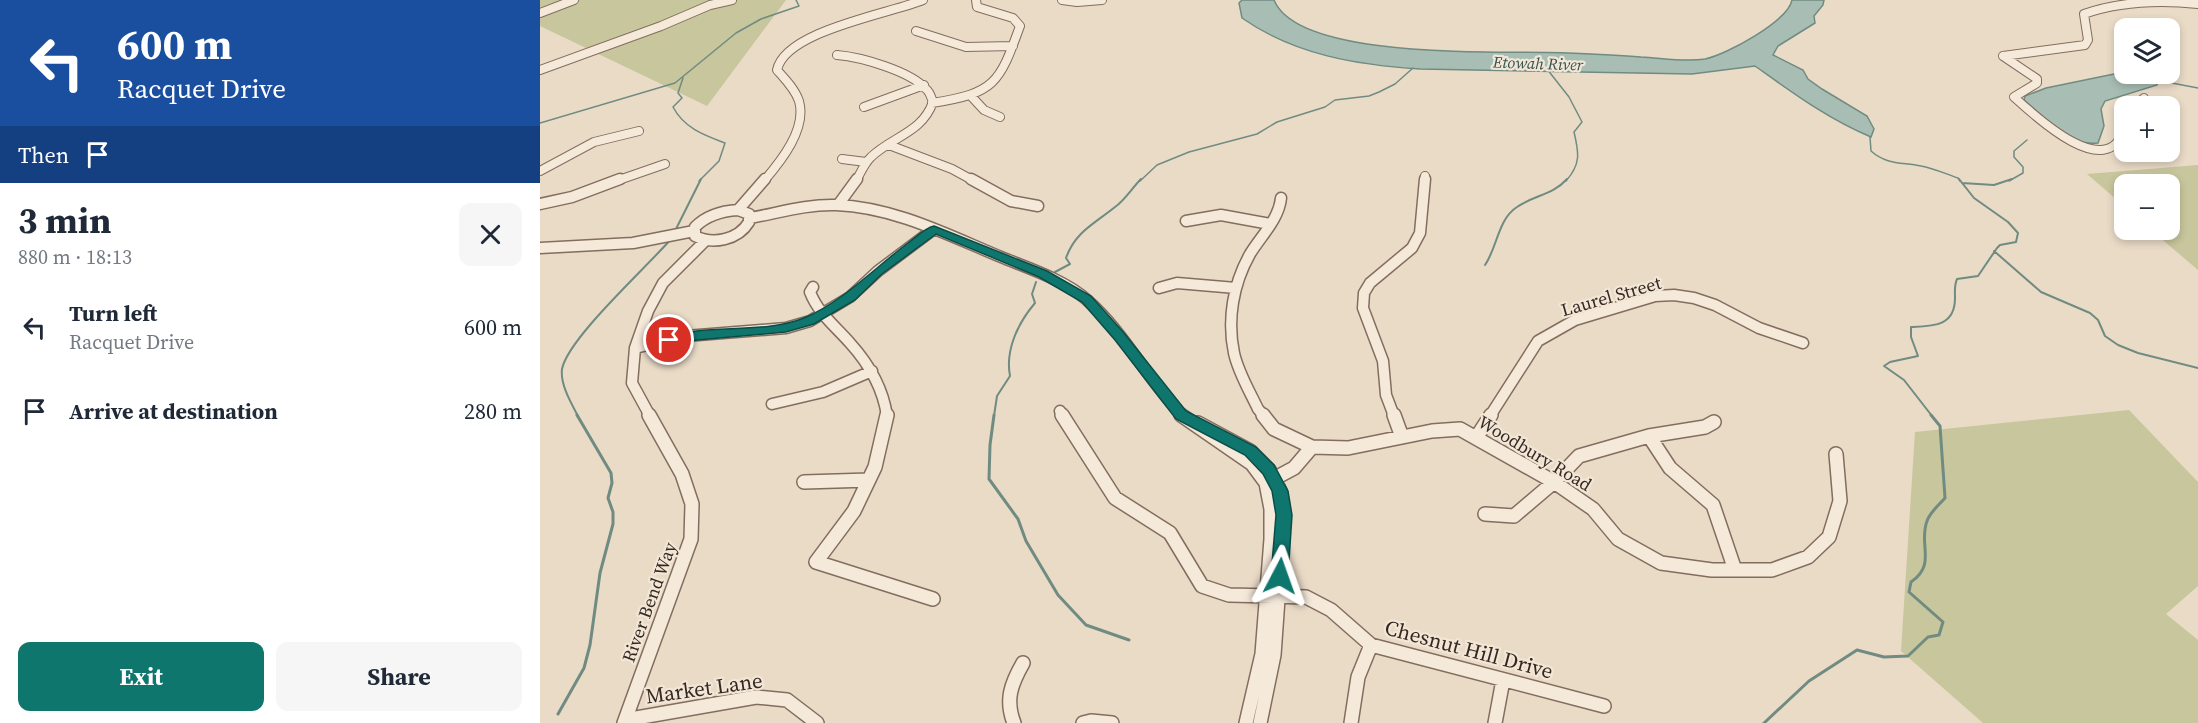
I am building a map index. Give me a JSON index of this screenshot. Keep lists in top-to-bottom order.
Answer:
{
  "streets": {
    "street": [
      "Laurel Street",
      "Woodbury Road",
      "River Bend Way",
      "Chesnut Hill Drive",
      "Market Lane"
    ]
  },
  "crossings": [
    ["Laurel Street", "Woodbury Road"],
    ["River Bend Way", "Market Lane"]
  ],
  "water": ["Etowah River"],
  "page": {
    "turn": ["600 m", "Racquet Drive"],
    "map_buttons": ["+", "−"],
    "then": "Then",
    "heading": ["3 min", "880 m · 18:13"],
    "list": [
      {
        "name": "Turn left",
        "note": "Racquet Drive",
        "value": "600 m"
      },
      {
        "name": "Arrive at destination",
        "value": "280 m"
      }
    ],
    "buttons": ["Exit", "Share"]
  }
}
